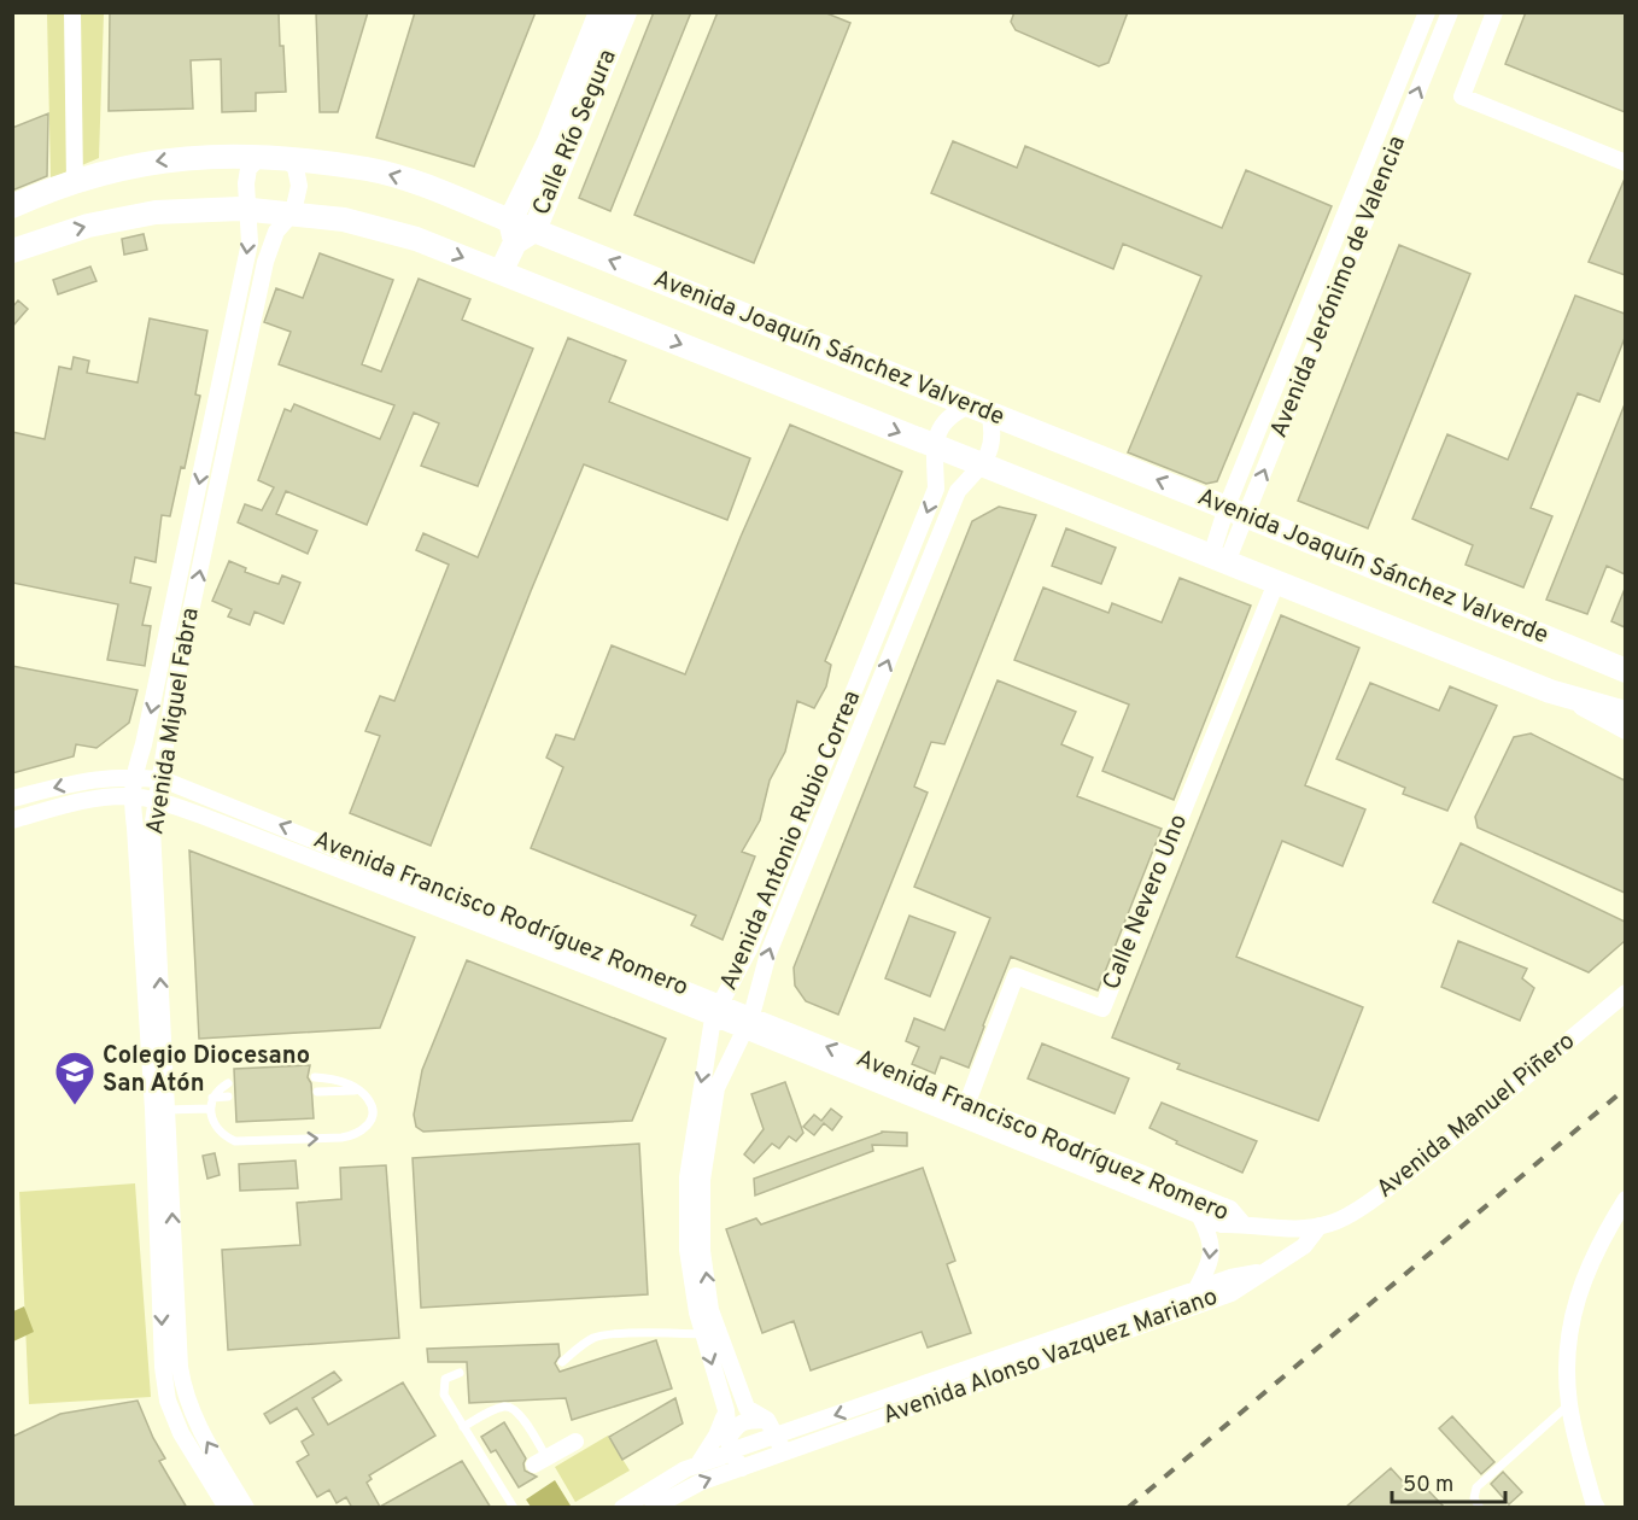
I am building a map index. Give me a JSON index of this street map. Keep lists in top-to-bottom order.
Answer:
{
  "streets": {
    "main road": ["Calle Río Segura", "Avenida Joaquín Sánchez Valverde"],
    "street": [
      "Avenida Jerónimo de Valencia",
      "Avenida Miguel Fabra",
      "Avenida Antonio Rubio Correa",
      "Calle Nevero Uno",
      "Avenida Francisco Rodríguez Romero",
      "Avenida Manuel Piñero",
      "Avenida Alonso Vazquez Mariano"
    ]
  },
  "crossings": [
    ["Calle Río Segura", "Avenida Joaquín Sánchez Valverde"],
    ["Avenida Jerónimo de Valencia", "Avenida Joaquín Sánchez Valverde"],
    ["Avenida Joaquín Sánchez Valverde", "Avenida Miguel Fabra"],
    ["Avenida Joaquín Sánchez Valverde", "Avenida Antonio Rubio Correa"],
    ["Avenida Joaquín Sánchez Valverde", "Calle Nevero Uno"],
    ["Avenida Miguel Fabra", "Avenida Francisco Rodríguez Romero"],
    ["Avenida Antonio Rubio Correa", "Avenida Francisco Rodríguez Romero"],
    ["Avenida Antonio Rubio Correa", "Avenida Alonso Vazquez Mariano"],
    ["Calle Nevero Uno", "Avenida Francisco Rodríguez Romero"],
    ["Avenida Francisco Rodríguez Romero", "Avenida Manuel Piñero"],
    ["Avenida Francisco Rodríguez Romero", "Avenida Alonso Vazquez Mariano"],
    ["Avenida Manuel Piñero", "Avenida Alonso Vazquez Mariano"]
  ],
  "places": {
    "school or university": ["Colegio Diocesano San Atón"]
  },
  "scale_bar": "50 m"
}
